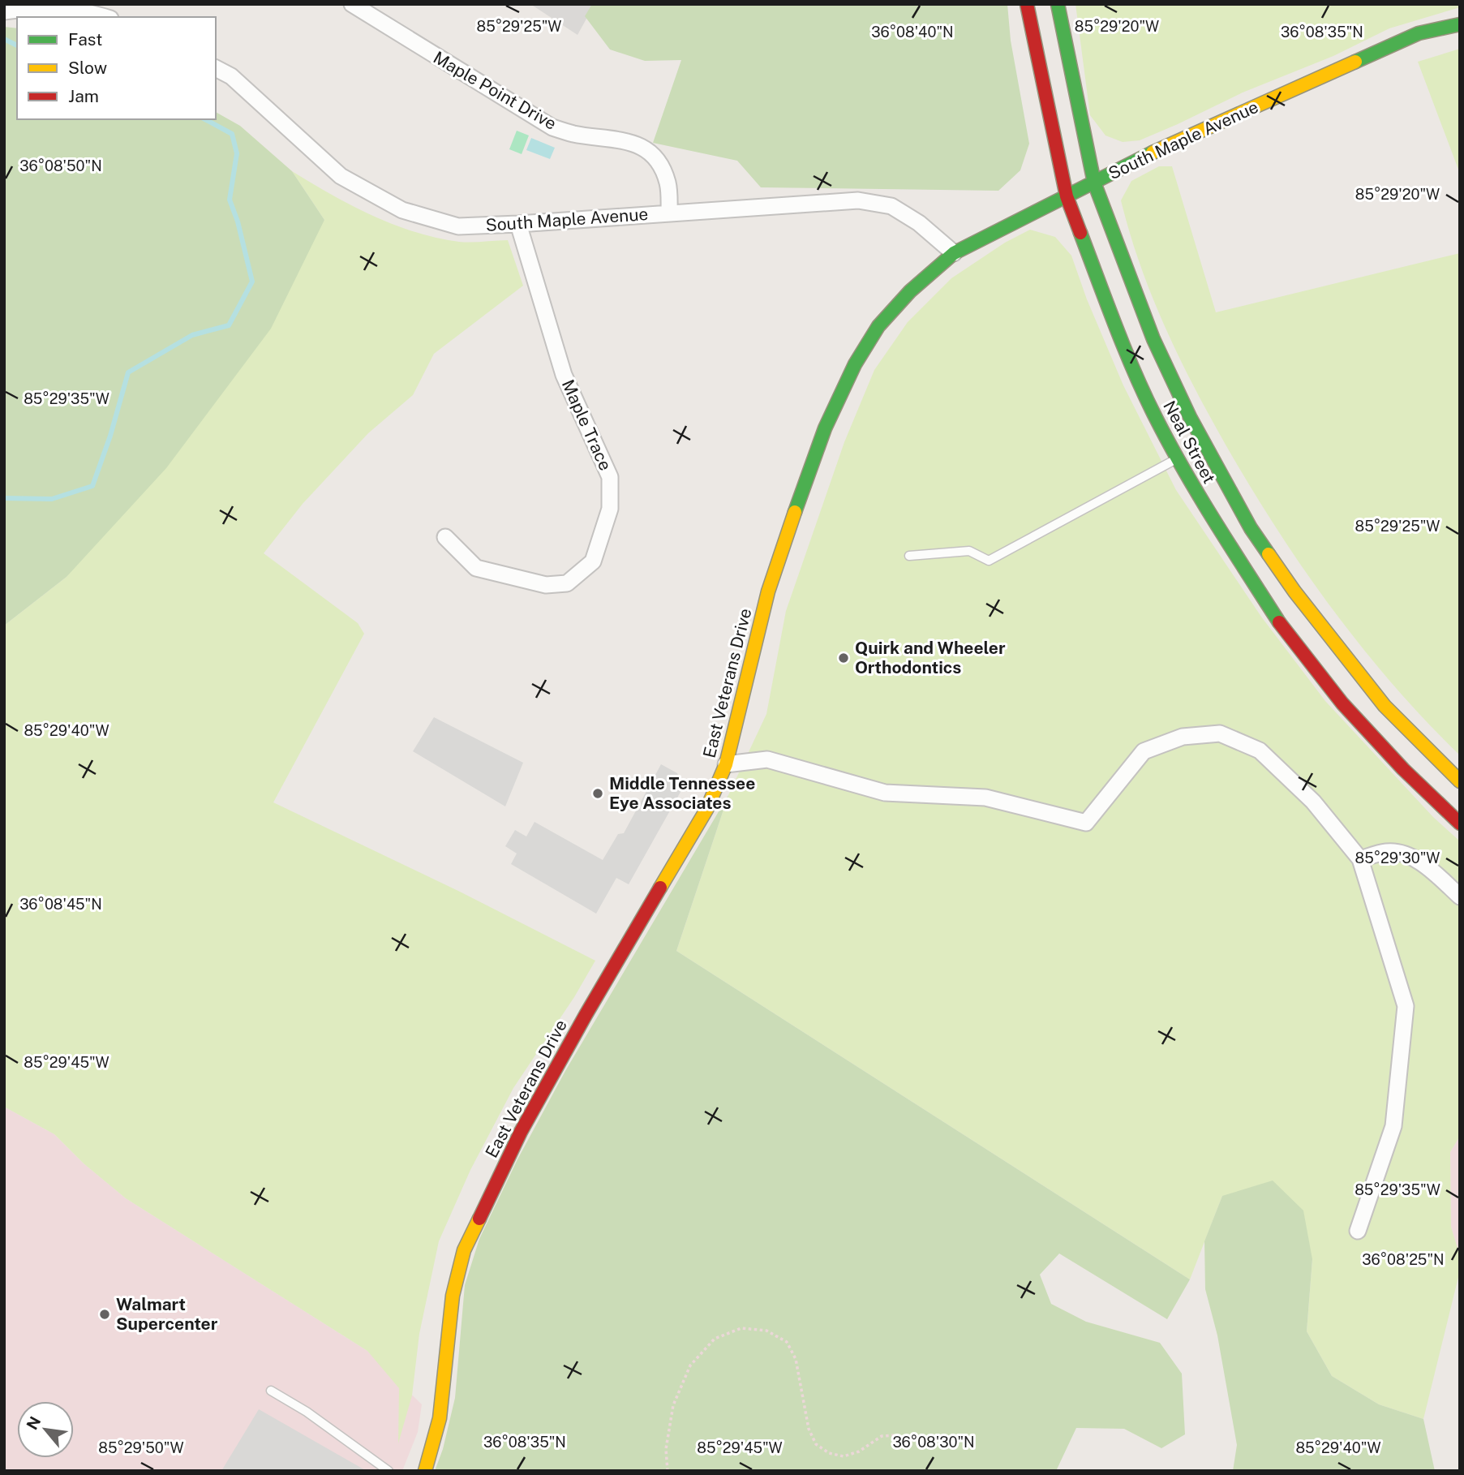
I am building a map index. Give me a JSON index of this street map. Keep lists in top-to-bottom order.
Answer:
{
  "streets": {
    "street": [
      "Maple Point Drive",
      "South Maple Avenue",
      "Maple Trace",
      "Neal Street",
      "East Veterans Drive"
    ]
  },
  "crossings": [
    ["Maple Point Drive", "South Maple Avenue"],
    ["South Maple Avenue", "Maple Trace"],
    ["South Maple Avenue", "Neal Street"],
    ["South Maple Avenue", "East Veterans Drive"],
    ["Neal Street", "East Veterans Drive"]
  ],
  "places": ["Quirk and Wheeler Orthodontics", "Middle Tennessee Eye Associates", "Walmart Supercenter"],
  "legend": ["Fast", "Slow", "Jam"],
  "north": "top left",
  "coordinates": [
    "85°29'25\"W",
    "85°29'20\"W",
    "36°08'40\"N",
    "36°08'35\"N",
    "36°08'50\"N",
    "85°29'35\"W",
    "85°29'40\"W",
    "85°29'30\"W",
    "36°08'45\"N",
    "85°29'45\"W",
    "36°08'25\"N",
    "36°08'30\"N",
    "85°29'50\"W"
  ]
}
